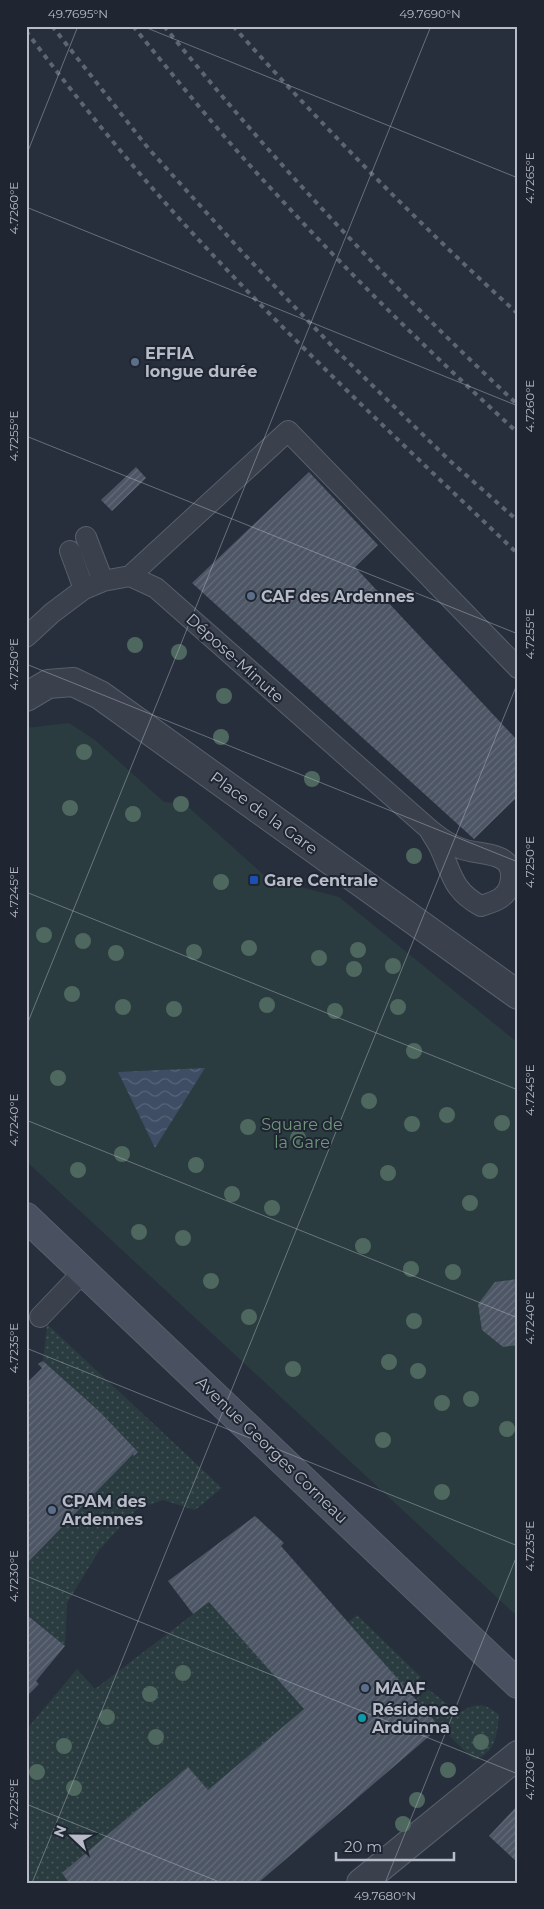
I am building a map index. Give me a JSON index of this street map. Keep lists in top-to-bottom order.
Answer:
{
  "streets": {
    "main road": ["Avenue Georges Corneau"],
    "street": ["Place de la Gare"],
    "lane": ["Dépose-Minute"]
  },
  "parks": ["Square de la Gare"],
  "places": {
    "other": [
      "EFFIA longue durée",
      "CAF des Ardennes",
      "CPAM des Ardennes",
      "MAAF",
      "Résidence Arduinna"
    ],
    "transit": ["Gare Centrale"]
  },
  "scale_bar": "20 m",
  "north": "left",
  "coordinates": [
    "49.7695°N",
    "49.7690°N",
    "4.7265°E",
    "4.7260°E",
    "4.7255°E",
    "4.7250°E",
    "4.7245°E",
    "4.7240°E",
    "4.7235°E",
    "4.7230°E",
    "4.7225°E",
    "49.7680°N"
  ]
}
